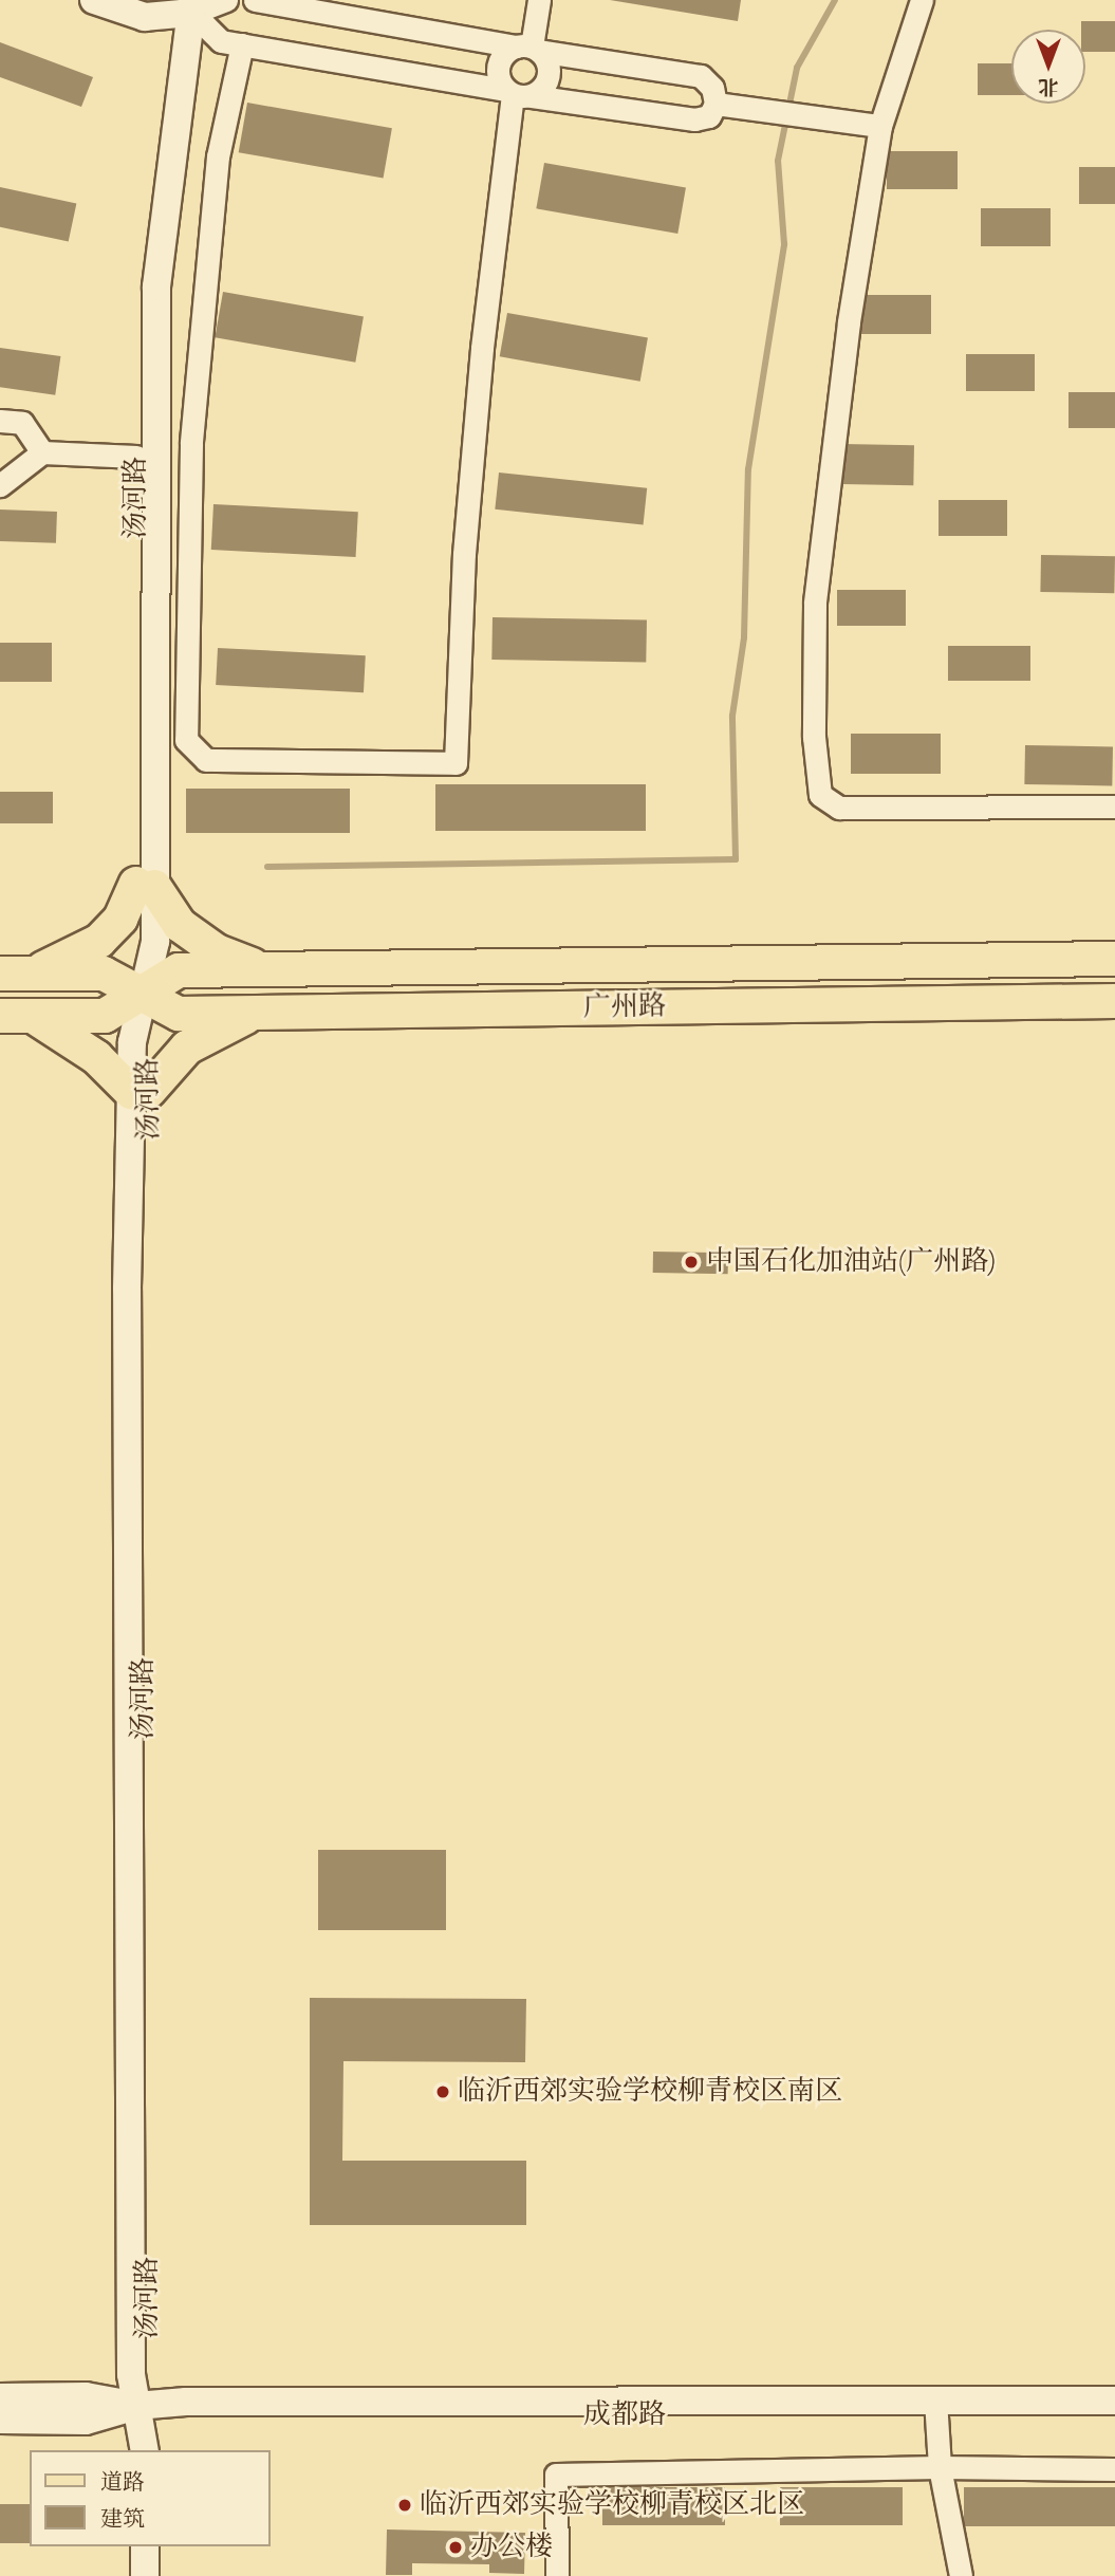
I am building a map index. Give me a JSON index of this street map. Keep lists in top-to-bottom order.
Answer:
{
  "streets": {
    "main road": ["广州路"],
    "street": ["汤河路", "成都路"]
  },
  "crossings": [
    ["汤河路", "广州路"],
    ["汤河路", "成都路"]
  ],
  "places": [
    "中国石化加油站(广州路)",
    "临沂西郊实验学校柳青校区南区",
    "临沂西郊实验学校柳青校区北区",
    "办公楼"
  ],
  "legend": ["道路", "建筑"],
  "north": "bottom"
}
